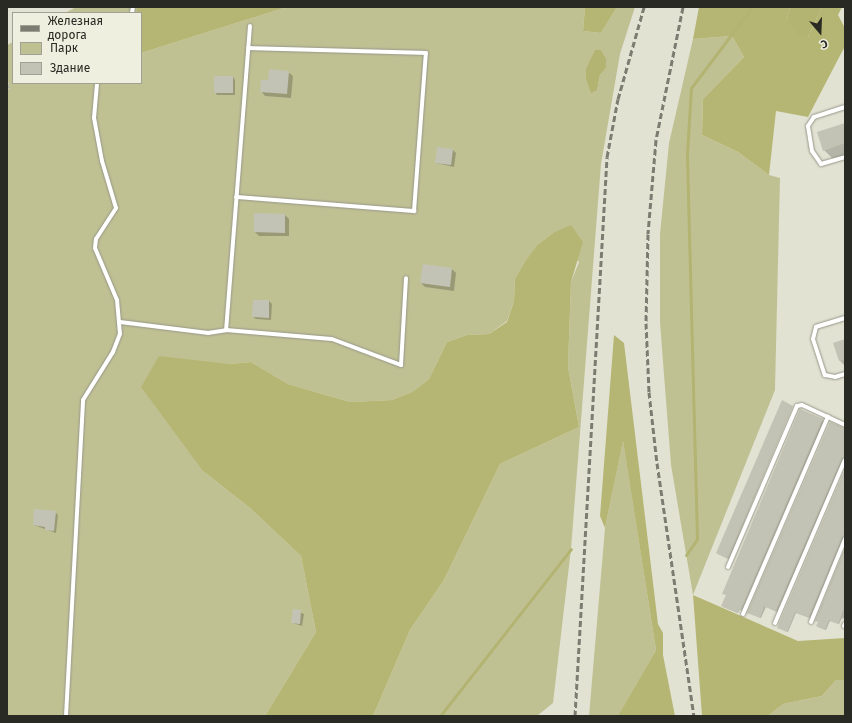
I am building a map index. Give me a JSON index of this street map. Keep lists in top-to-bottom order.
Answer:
{
  "legend": ["Железная дорога", "Парк", "Здание"],
  "north": "bottom"
}
